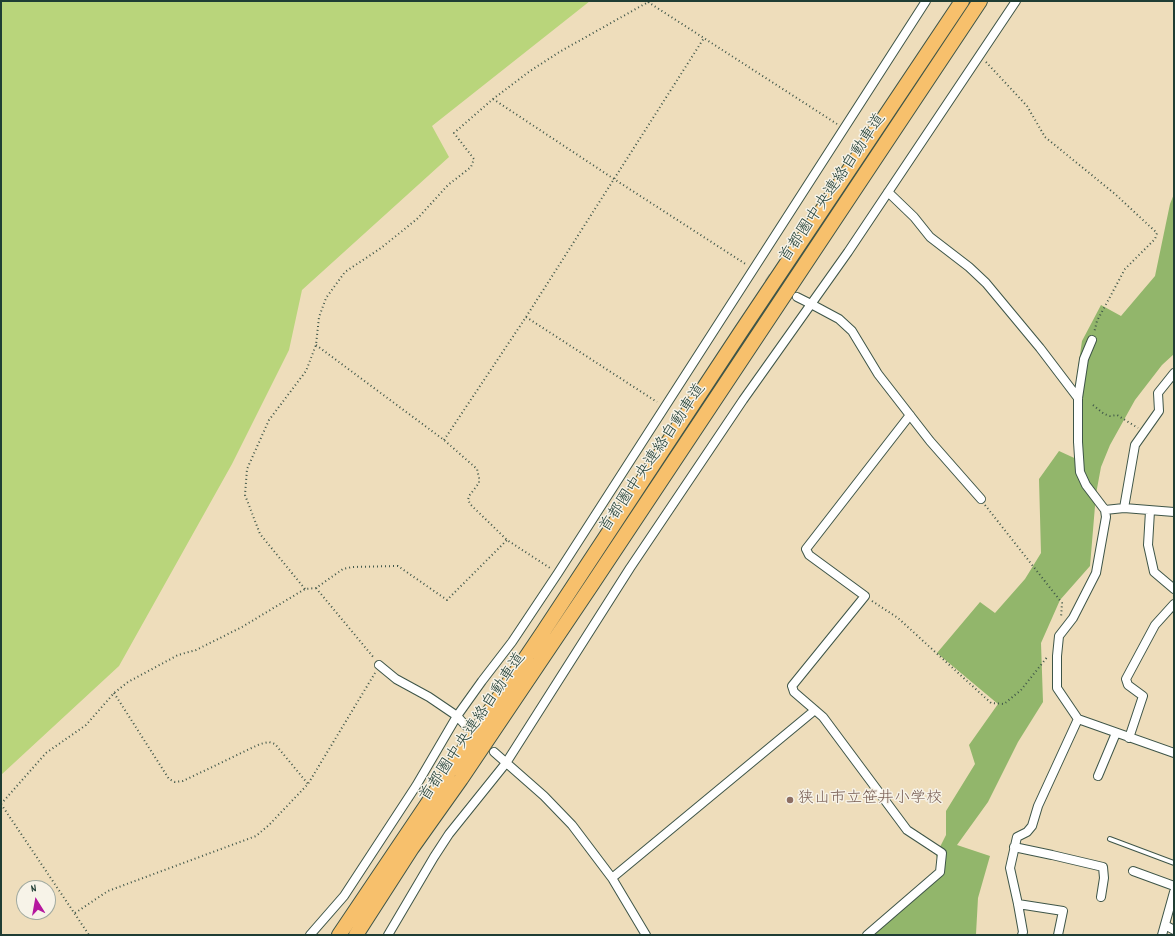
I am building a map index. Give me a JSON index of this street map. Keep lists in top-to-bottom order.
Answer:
{
  "streets": {
    "highway": ["首都圏中央連絡自動車道"]
  },
  "places": ["狭山市立笹井小学校"],
  "north": "top"
}
